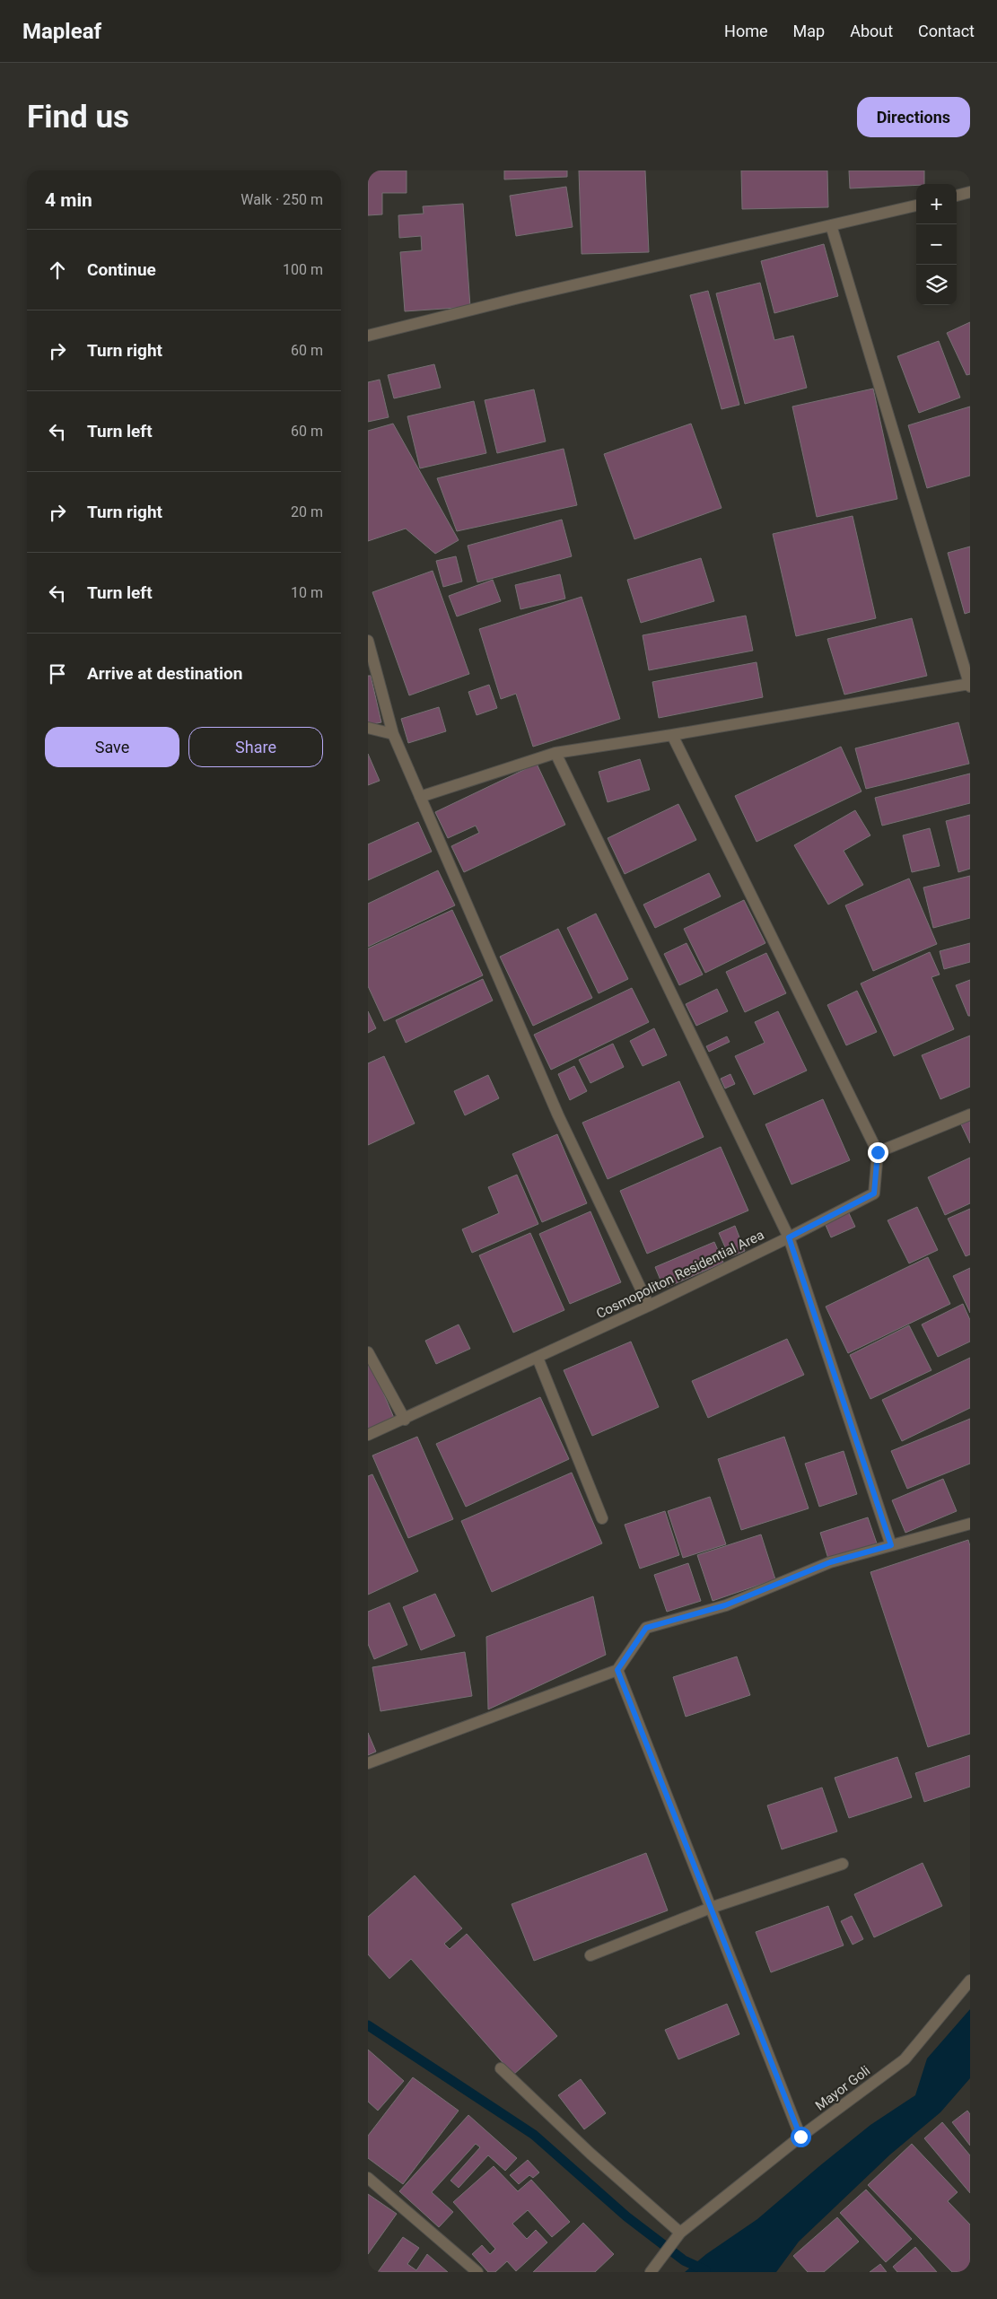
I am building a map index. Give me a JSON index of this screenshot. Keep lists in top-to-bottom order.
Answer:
{
  "streets": {
    "street": ["Cosmopoliton Residential Area", "Mayor Goli"]
  },
  "page": {
    "header": "Mapleaf",
    "nav": [
      "Home",
      "Map",
      "About",
      "Contact"
    ],
    "buttons": [
      "Directions",
      ["Save", "Share"]
    ],
    "title": "Find us",
    "heading": ["4 min", "Walk · 250 m"],
    "map_buttons": ["+", "−"],
    "list": [
      ["Continue", "100 m"],
      ["Turn right", "60 m"],
      ["Turn left", "60 m"],
      ["Turn right", "20 m"],
      ["Turn left", "10 m"],
      "Arrive at destination"
    ]
  }
}
